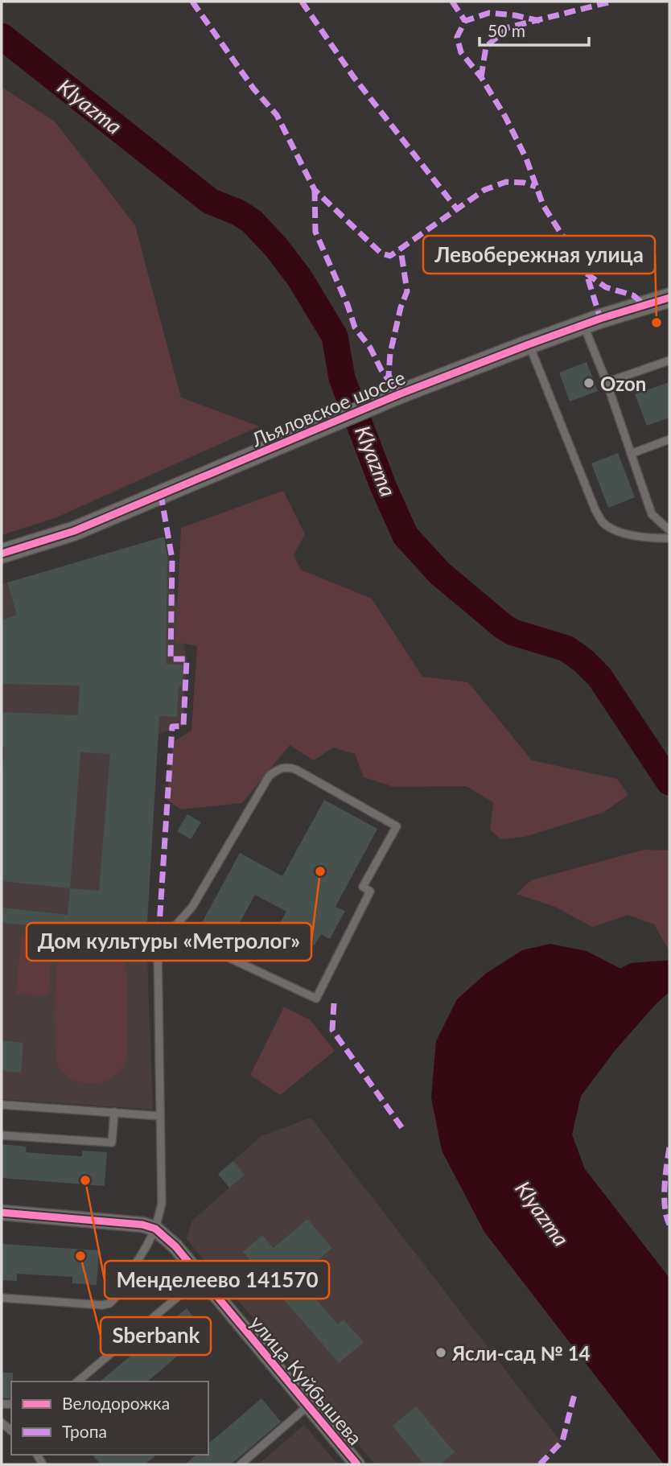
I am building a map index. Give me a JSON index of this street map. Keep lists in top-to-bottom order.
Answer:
{
  "streets": {
    "street": ["Льяловское шоссе", "улица Куйбышева"]
  },
  "water": ["Klyazma"],
  "places": [
    "Левобережная улица",
    "Ozon",
    "Дом культуры «Метролог»",
    "Менделеево 141570",
    "Sberbank",
    "Ясли-сад № 14"
  ],
  "legend": ["Велодорожка", "Тропа"],
  "scale_bar": "50 m"
}
